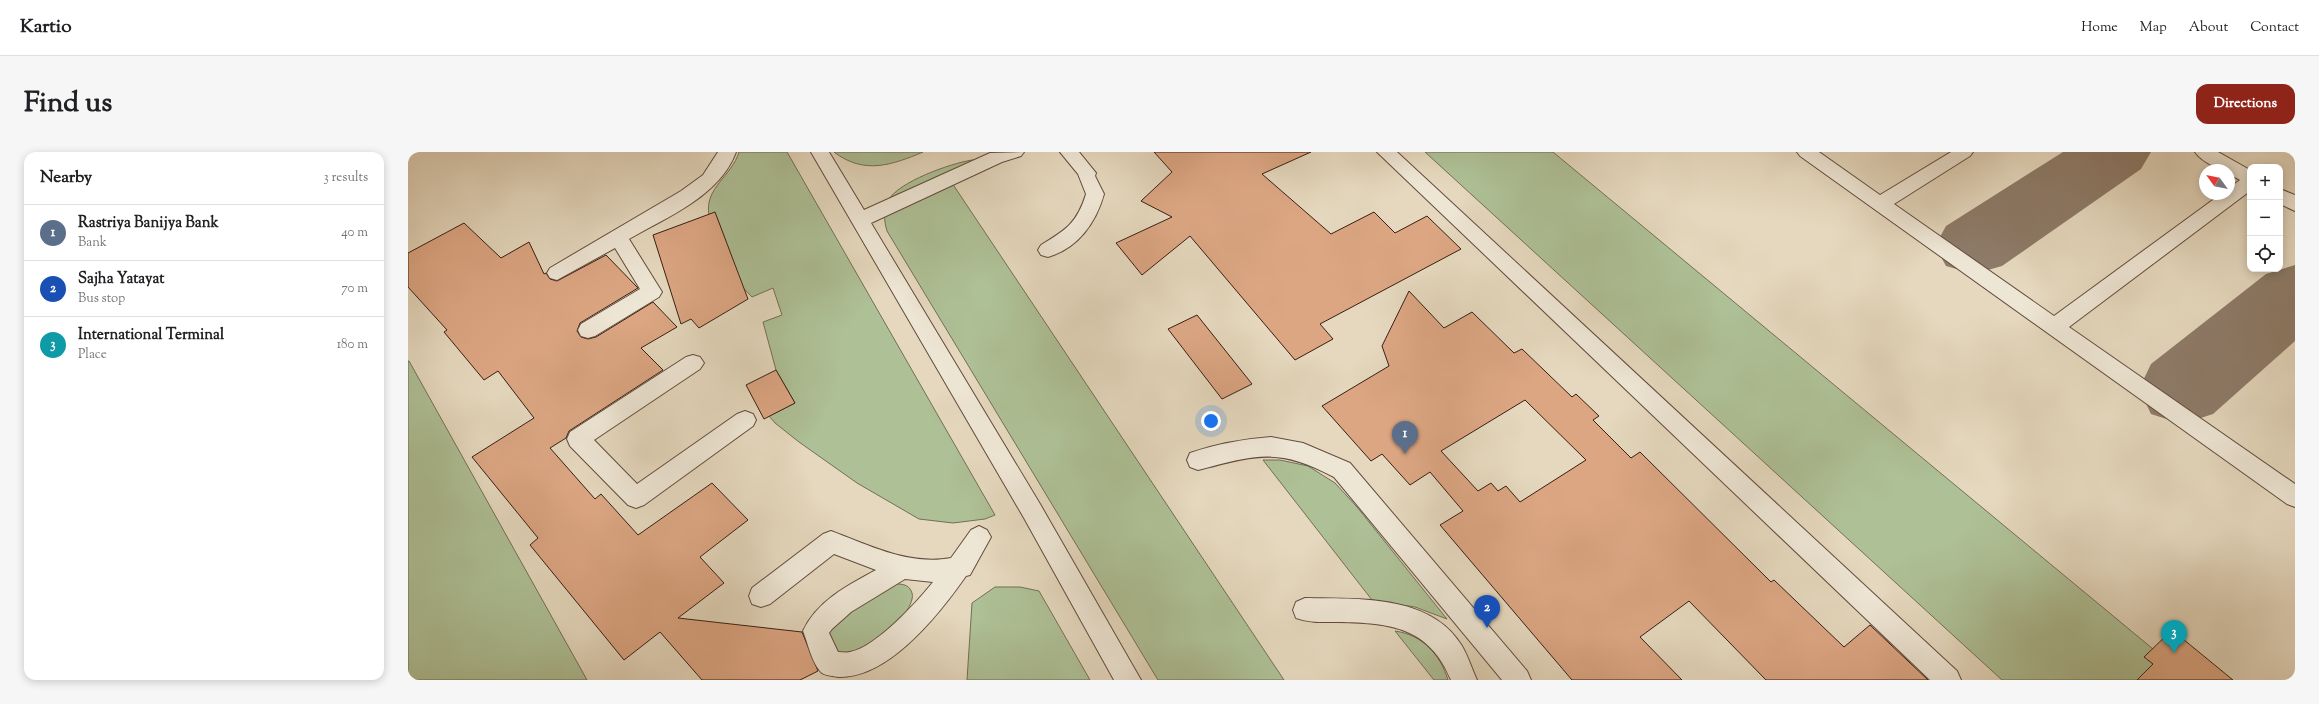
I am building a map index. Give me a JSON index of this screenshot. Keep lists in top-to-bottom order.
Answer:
{
  "north": "top left",
  "page": {
    "header": "Kartio",
    "nav": [
      "Home",
      "Map",
      "About",
      "Contact"
    ],
    "title": "Find us",
    "buttons": "Directions",
    "heading": ["Nearby", "3 results"],
    "map_buttons": ["+", "−"],
    "list": [
      {
        "mark": "1",
        "name": "Rastriya Banijya Bank",
        "note": "Bank",
        "value": "40 m"
      },
      {
        "mark": "2",
        "name": "Sajha Yatayat",
        "note": "Bus stop",
        "value": "70 m"
      },
      {
        "mark": "3",
        "name": "International Terminal",
        "note": "Place",
        "value": "180 m"
      }
    ],
    "pins": ["1", "2", "3"]
  }
}
